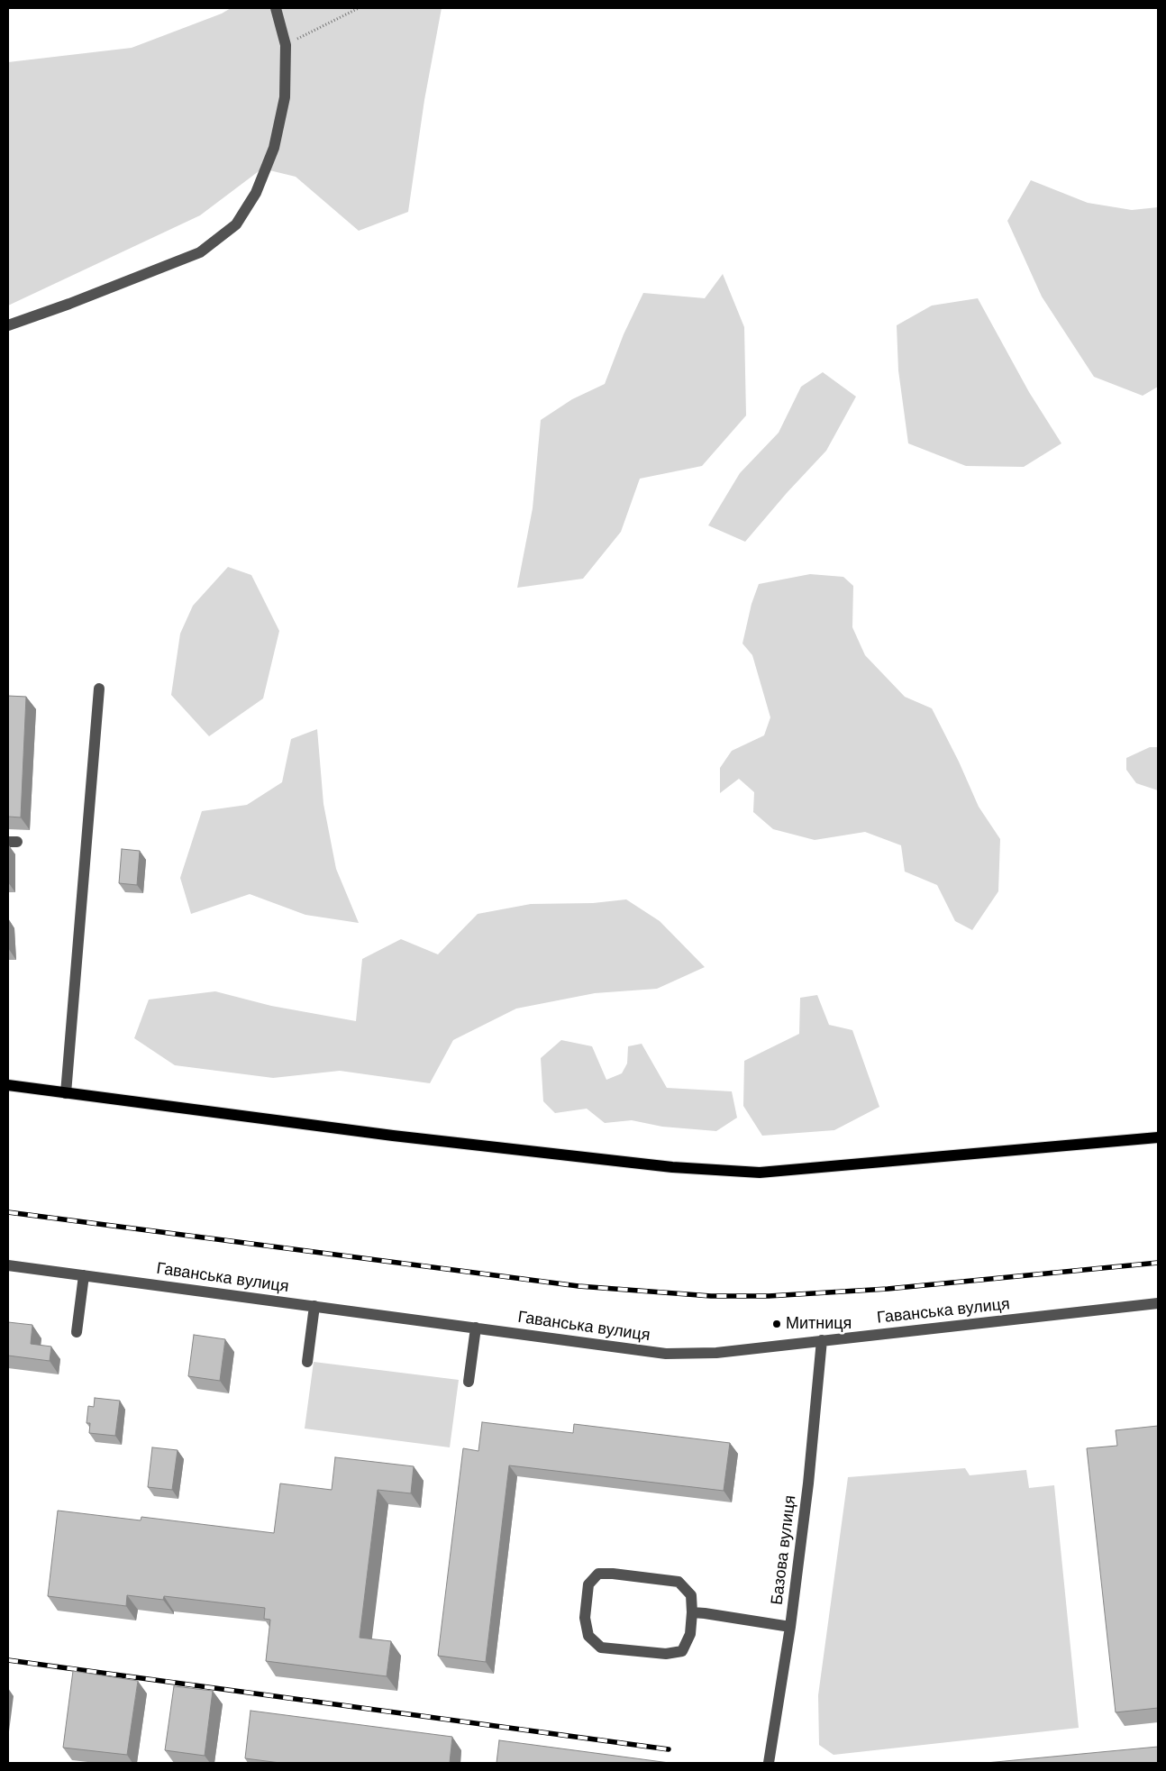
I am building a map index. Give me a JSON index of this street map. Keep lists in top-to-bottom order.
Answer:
{
  "streets": {
    "street": ["Гаванська вулиця", "Базова вулиця"]
  },
  "crossings": [
    ["Гаванська вулиця", "Базова вулиця"]
  ],
  "places": ["Митниця"]
}
